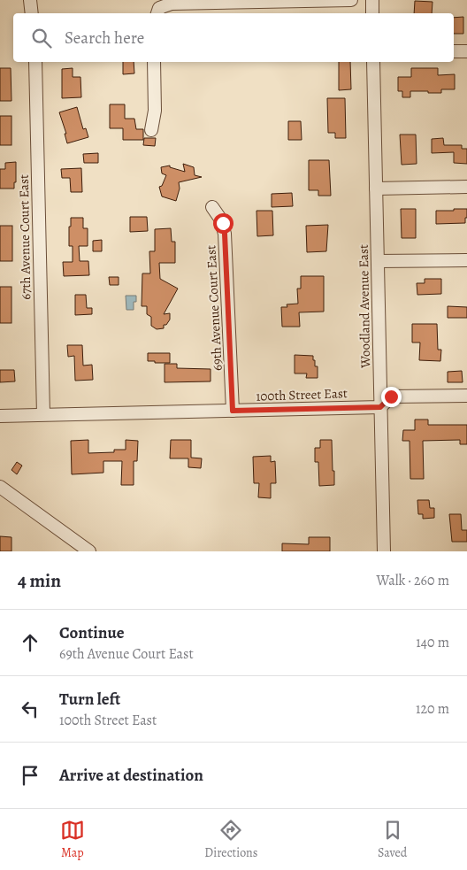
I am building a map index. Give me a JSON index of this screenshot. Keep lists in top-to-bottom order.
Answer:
{
  "streets": {
    "street": [
      "67th Avenue Court East",
      "Woodland Avenue East",
      "69th Avenue Court East",
      "100th Street East"
    ]
  },
  "crossings": [
    ["67th Avenue Court East", "100th Street East"],
    ["Woodland Avenue East", "100th Street East"],
    ["69th Avenue Court East", "100th Street East"]
  ],
  "page": {
    "search": "Search here",
    "heading": ["4 min", "Walk · 260 m"],
    "list": [
      ["Continue", "69th Avenue Court East", "140 m"],
      ["Turn left", "100th Street East", "120 m"],
      "Arrive at destination"
    ],
    "nav": ["Map", "Directions", "Saved"]
  }
}
